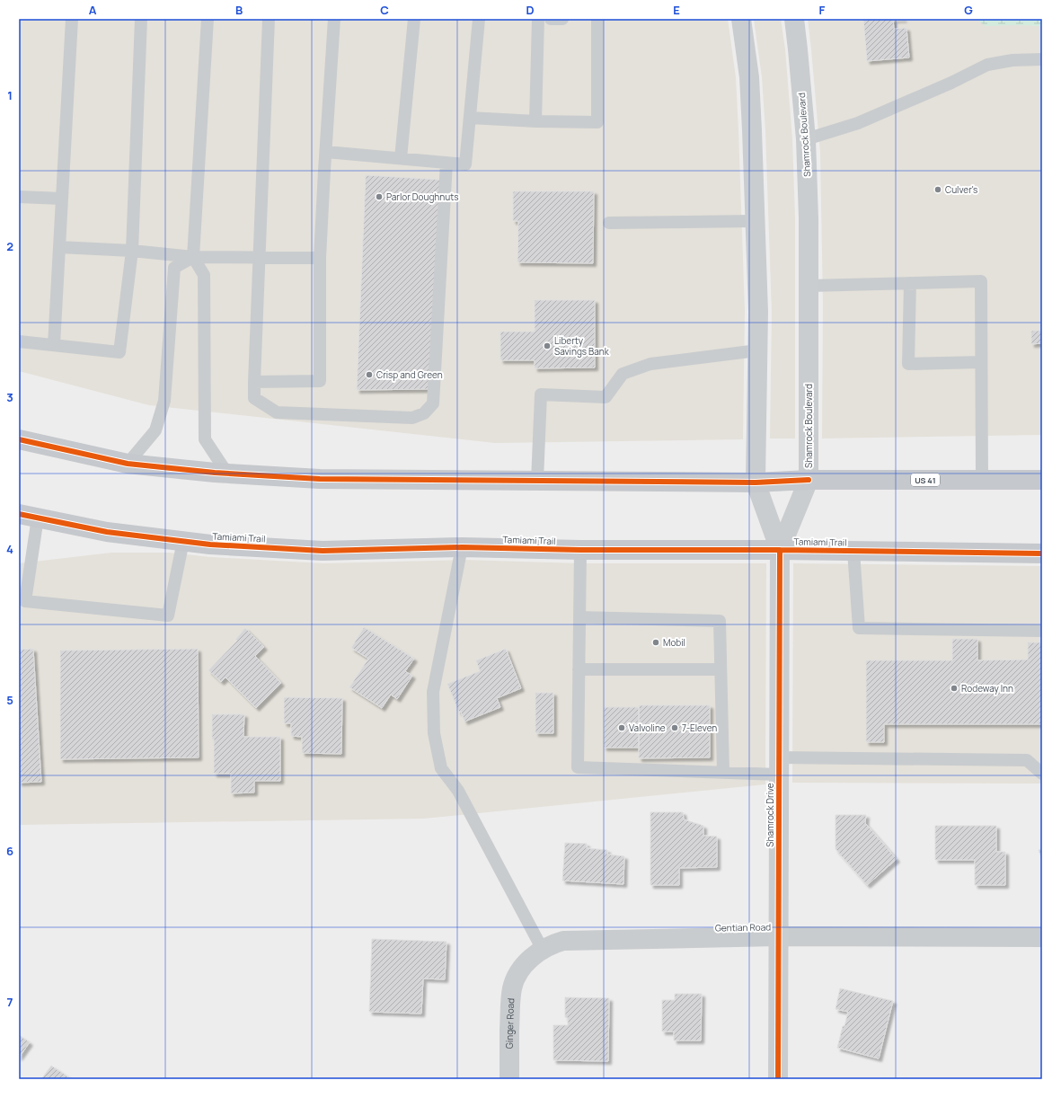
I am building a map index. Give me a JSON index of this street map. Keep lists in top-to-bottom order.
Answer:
{
  "streets": {
    "main road": ["US 41", "Tamiami Trail"],
    "street": [
      "Shamrock Boulevard",
      "Shamrock Drive",
      "Gentian Road",
      "Ginger Road"
    ]
  },
  "crossings": [
    ["Shamrock Boulevard", "US 41"],
    ["Shamrock Boulevard", "Tamiami Trail"],
    ["Shamrock Boulevard", "Shamrock Drive"],
    ["Tamiami Trail", "Shamrock Drive"],
    ["Shamrock Drive", "Gentian Road"],
    ["Gentian Road", "Ginger Road"]
  ],
  "places": [
    "Culver's",
    "Parlor Doughnuts",
    "Liberty Savings Bank",
    "Crisp and Green",
    "Mobil",
    "Rodeway Inn",
    "Valvoline",
    "7-Eleven"
  ],
  "grid": {
    "columns": [
      "A",
      "B",
      "C",
      "D",
      "E",
      "F",
      "G"
    ],
    "rows": [
      "1",
      "2",
      "3",
      "4",
      "5",
      "6",
      "7"
    ]
  }
}
